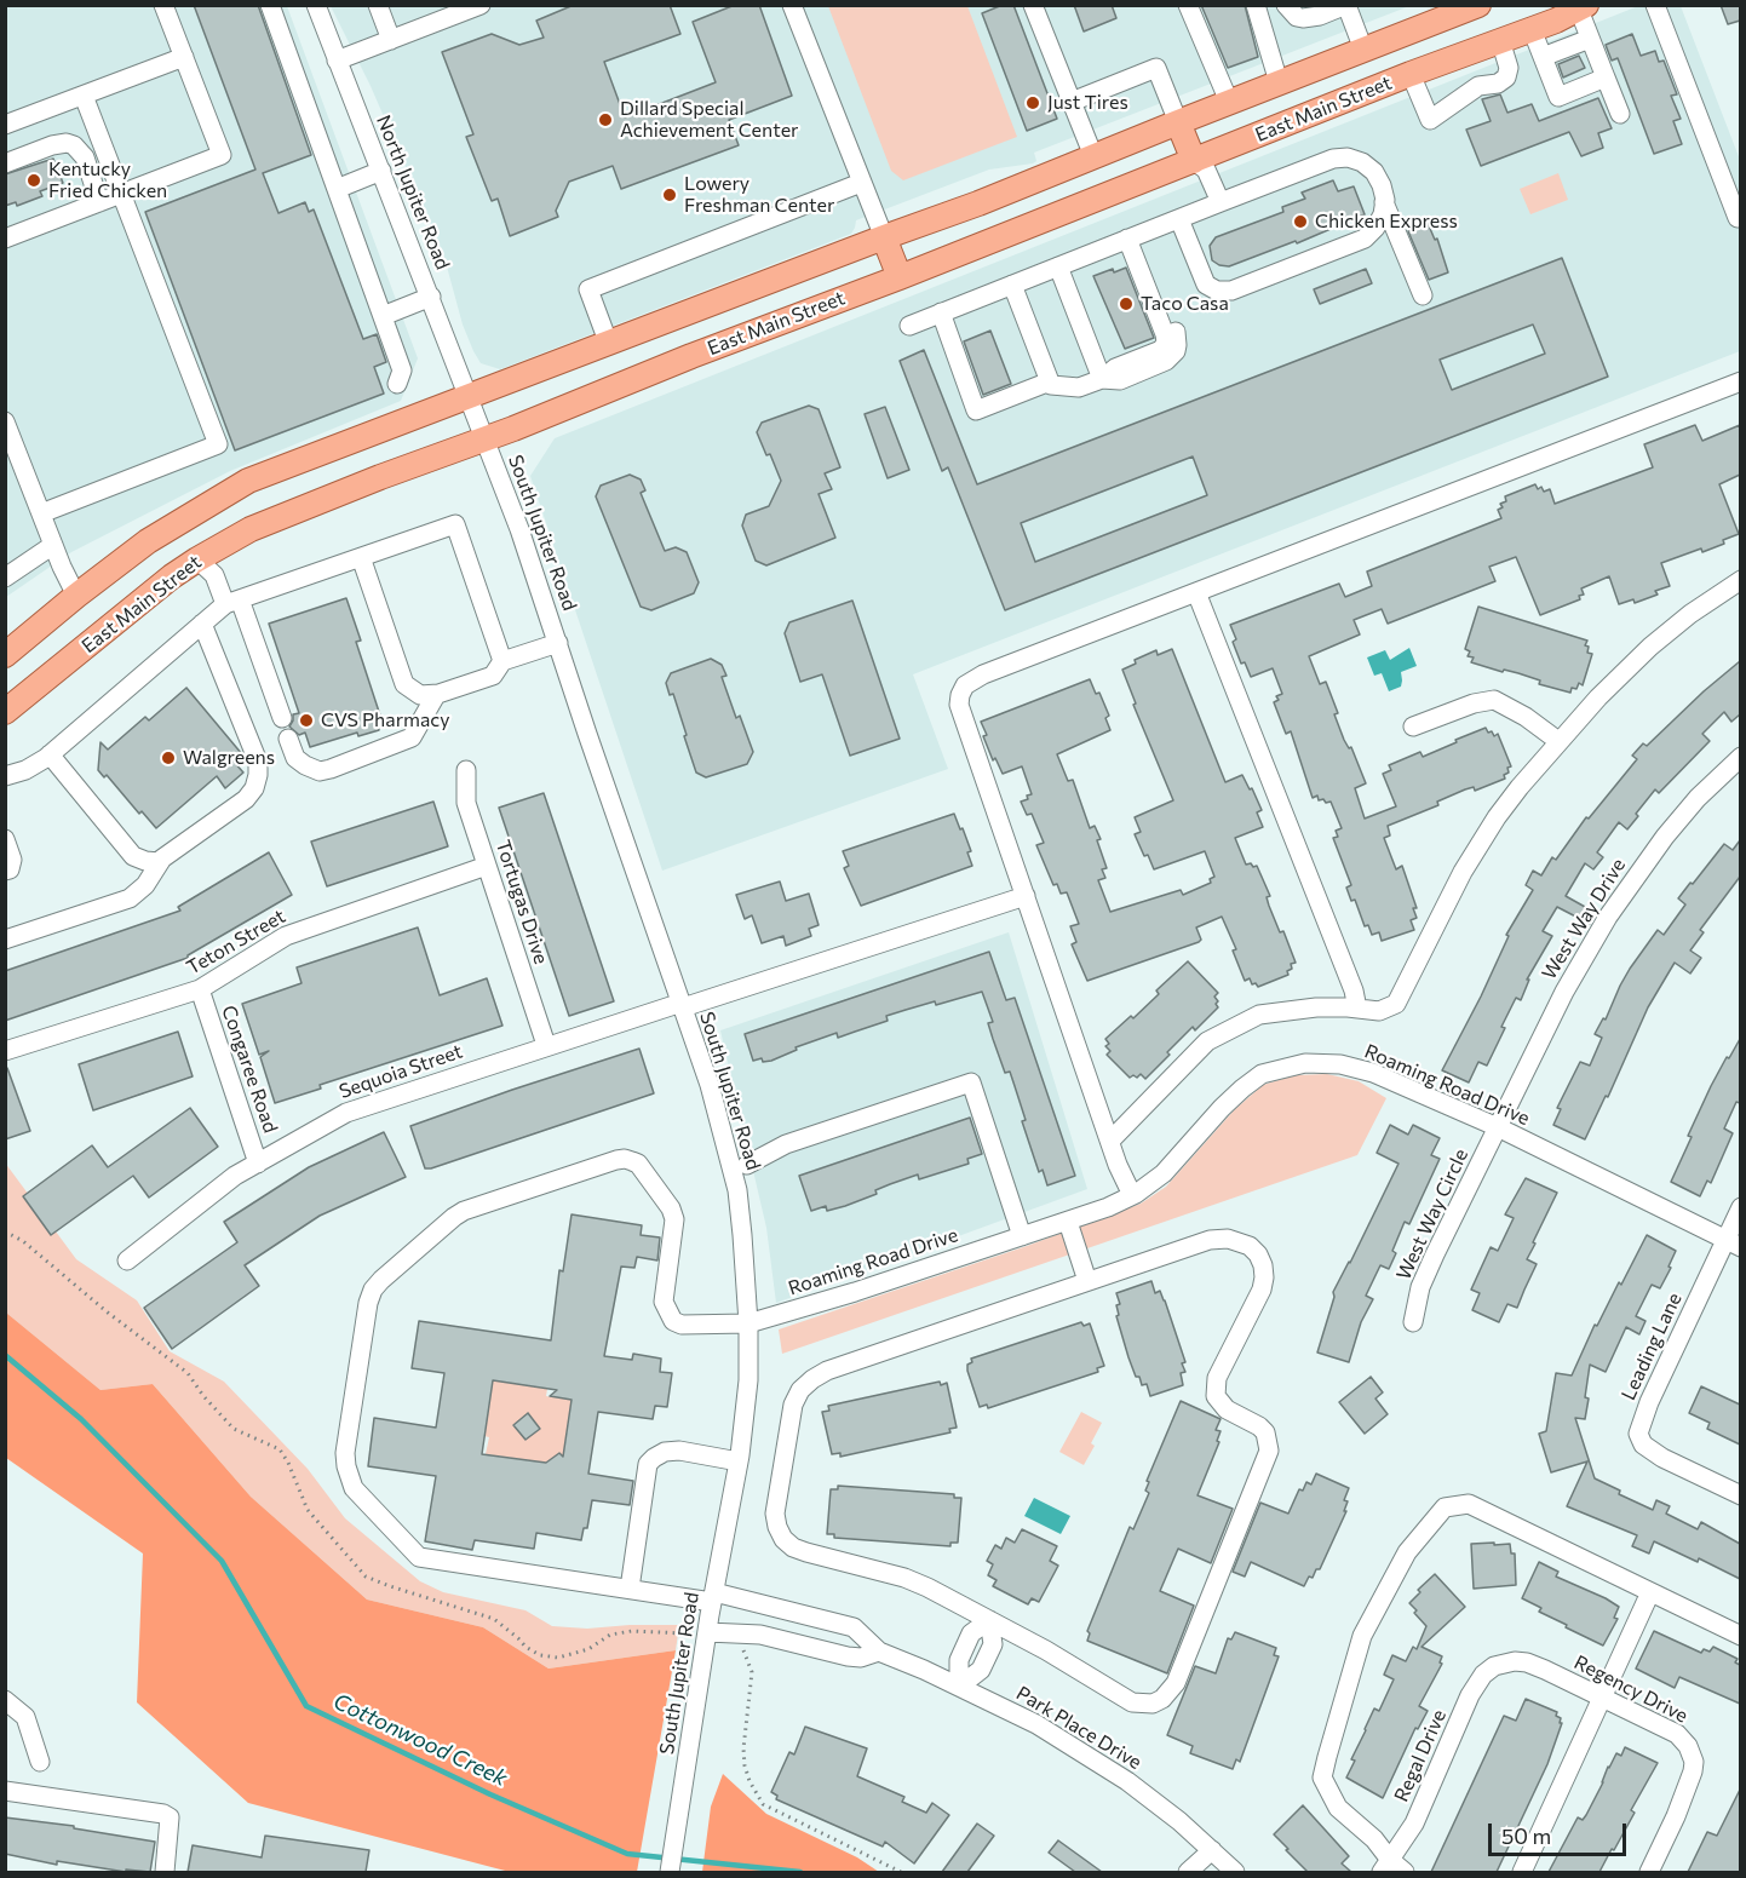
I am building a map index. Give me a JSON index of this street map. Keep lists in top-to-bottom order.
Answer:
{
  "streets": {
    "main road": ["East Main Street"],
    "street": [
      "North Jupiter Road",
      "South Jupiter Road",
      "Tortugas Drive",
      "West Way Drive",
      "Teton Street",
      "Congaree Road",
      "Sequoia Street",
      "Roaming Road Drive",
      "West Way Circle",
      "Leading Lane",
      "Regency Drive",
      "Park Place Drive",
      "Regal Drive"
    ]
  },
  "crossings": [
    ["East Main Street", "North Jupiter Road"],
    ["East Main Street", "South Jupiter Road"],
    ["North Jupiter Road", "South Jupiter Road"],
    ["South Jupiter Road", "Sequoia Street"],
    ["South Jupiter Road", "Roaming Road Drive"],
    ["South Jupiter Road", "Park Place Drive"],
    ["Tortugas Drive", "Teton Street"],
    ["Tortugas Drive", "Sequoia Street"],
    ["West Way Drive", "Roaming Road Drive"],
    ["West Way Drive", "West Way Circle"],
    ["Teton Street", "Congaree Road"],
    ["Congaree Road", "Sequoia Street"],
    ["Roaming Road Drive", "West Way Circle"],
    ["Roaming Road Drive", "Leading Lane"],
    ["Roaming Road Drive", "Park Place Drive"],
    ["Regency Drive", "Regal Drive"]
  ],
  "water": ["Cottonwood Creek"],
  "places": [
    "Just Tires",
    "Dillard Special Achievement Center",
    "Kentucky Fried Chicken",
    "Lowery Freshman Center",
    "Chicken Express",
    "Taco Casa",
    "CVS Pharmacy",
    "Walgreens"
  ],
  "scale_bar": "50 m"
}
